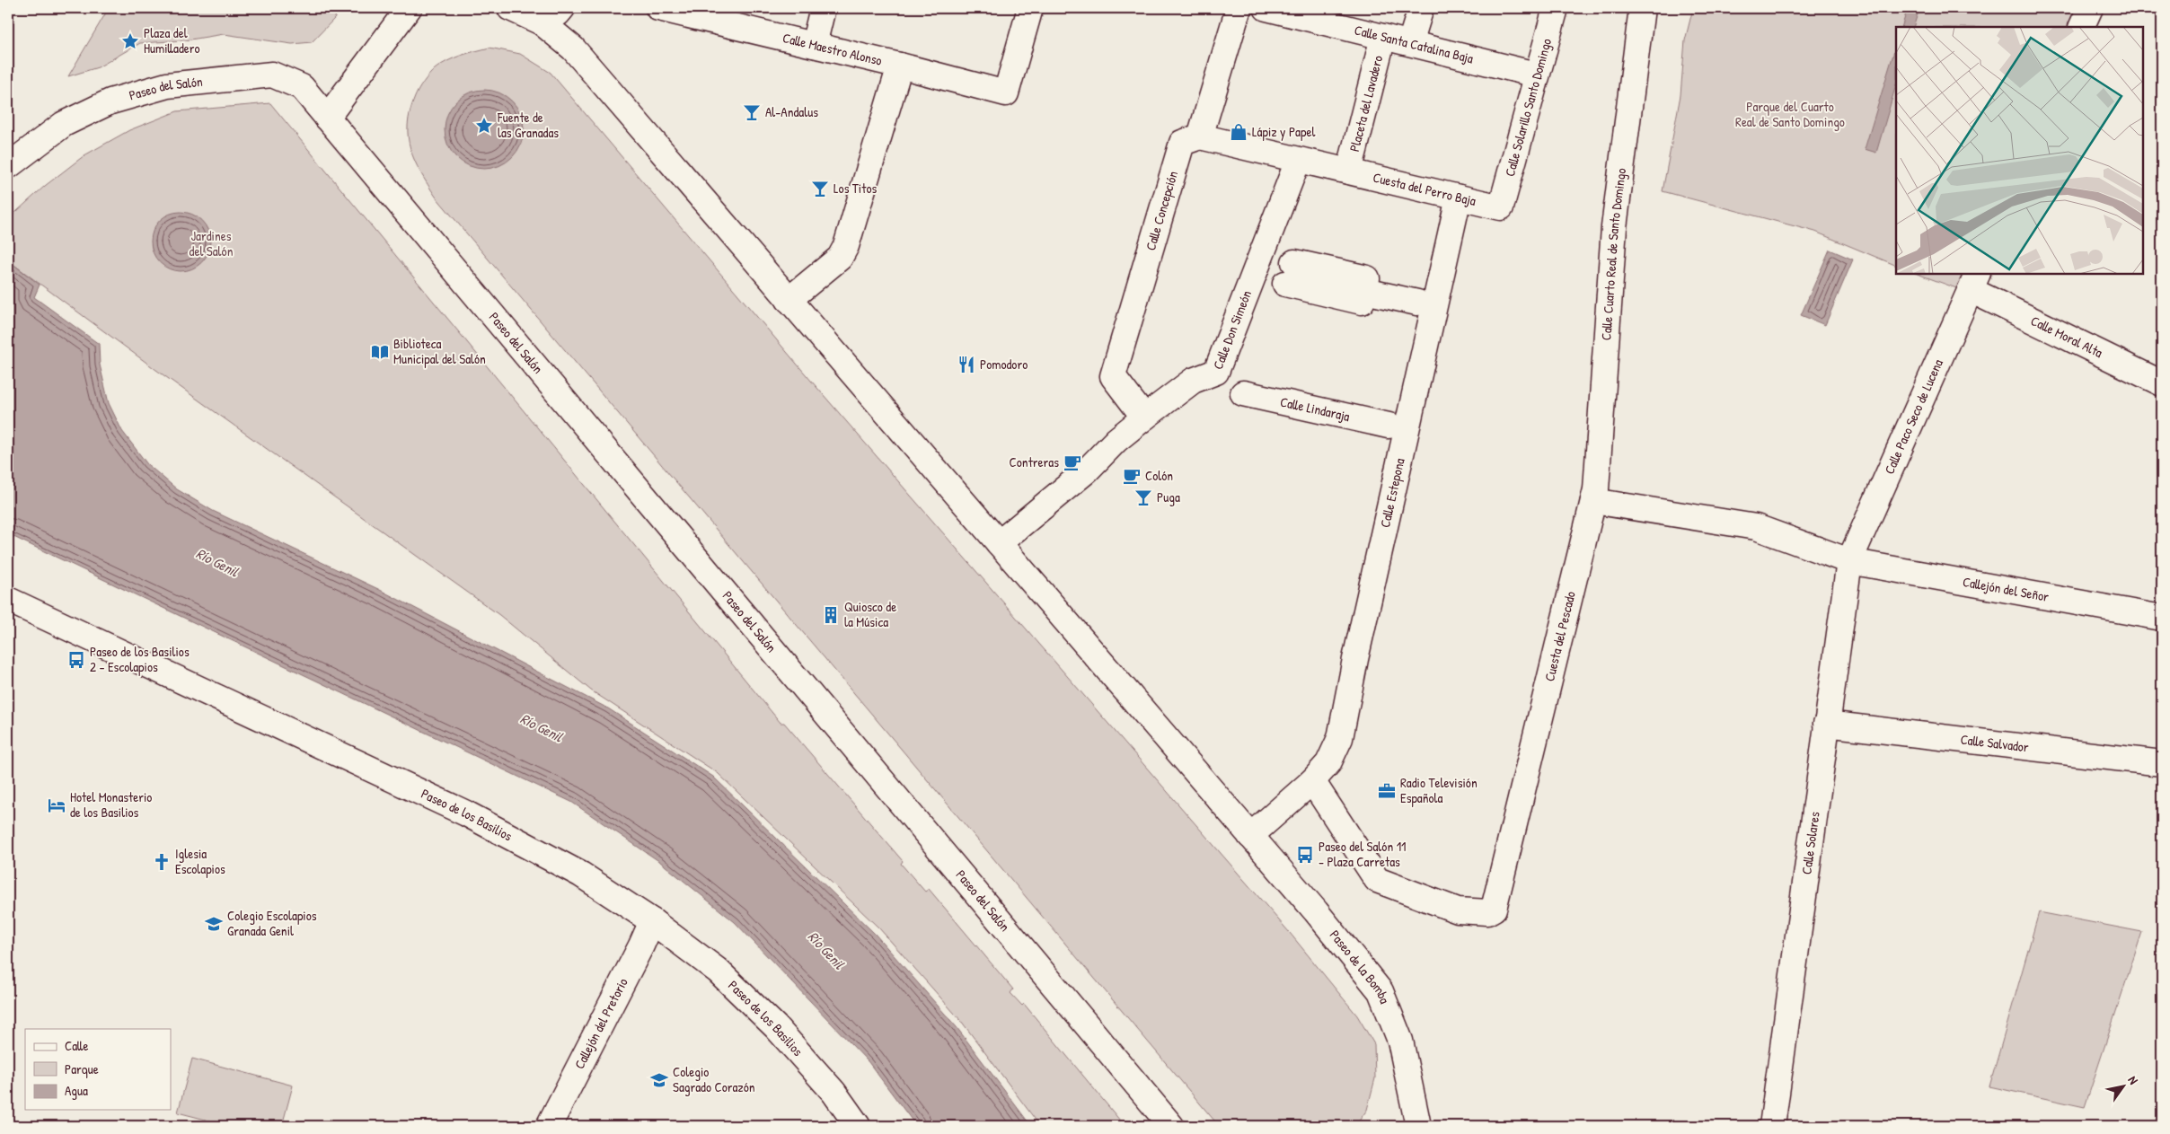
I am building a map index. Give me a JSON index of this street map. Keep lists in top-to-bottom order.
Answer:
{
  "streets": {
    "street": [
      "Calle Santa Catalina Baja",
      "Calle Maestro Alonso",
      "Paseo del Salón",
      "Placeta del Lavadero",
      "Calle Solarillo Santo Domingo",
      "Cuesta del Perro Baja",
      "Calle Concepción",
      "Calle Cuarto Real de Santo Domingo",
      "Calle Don Simeón",
      "Calle Moral Alta",
      "Calle Lindaraja",
      "Calle Paco Seco de Lucena",
      "Calle Estepona",
      "Callejón del Señor",
      "Cuesta del Pescado",
      "Calle Salvador",
      "Paseo de los Basilios",
      "Calle Solares",
      "Paseo de la Bomba",
      "Callejón del Pretorio"
    ]
  },
  "crossings": [
    ["Calle Santa Catalina Baja", "Placeta del Lavadero"],
    ["Calle Santa Catalina Baja", "Calle Solarillo Santo Domingo"],
    ["Placeta del Lavadero", "Cuesta del Perro Baja"],
    ["Calle Solarillo Santo Domingo", "Cuesta del Perro Baja"],
    ["Cuesta del Perro Baja", "Calle Concepción"],
    ["Cuesta del Perro Baja", "Calle Don Simeón"],
    ["Cuesta del Perro Baja", "Calle Estepona"],
    ["Calle Concepción", "Calle Don Simeón"],
    ["Calle Cuarto Real de Santo Domingo", "Cuesta del Pescado"],
    ["Calle Moral Alta", "Calle Paco Seco de Lucena"],
    ["Calle Paco Seco de Lucena", "Callejón del Señor"],
    ["Calle Paco Seco de Lucena", "Calle Solares"],
    ["Calle Estepona", "Cuesta del Pescado"],
    ["Calle Estepona", "Paseo de la Bomba"],
    ["Callejón del Señor", "Calle Solares"],
    ["Calle Salvador", "Calle Solares"],
    ["Paseo de los Basilios", "Callejón del Pretorio"]
  ],
  "water": ["Río Genil"],
  "parks": ["Parque del Cuarto Real de Santo Domingo", "Jardines del Salón"],
  "places": {
    "place": ["Plaza del Humilladero", "Fuente de las Granadas"],
    "bar": ["Al-Andalus", "Los Titos", "Puga"],
    "shop": ["Lápiz y Papel"],
    "library": ["Biblioteca Municipal del Salón"],
    "restaurant": ["Pomodoro"],
    "cafe": ["Contreras", "Colón"],
    "building": ["Quiosco de la Música"],
    "bus stop": ["Paseo de los Basilios 2 - Escolapios", "Paseo del Salón 11 - Plaza Carretas"],
    "office": ["Radio Televisión Española"],
    "hotel": ["Hotel Monasterio de los Basilios"],
    "church": ["Iglesia Escolapios"],
    "school or university": ["Colegio Escolapios Granada Genil", "Colegio Sagrado Corazón"]
  },
  "legend": ["Calle", "Parque", "Agua"],
  "north": "top right"
}
